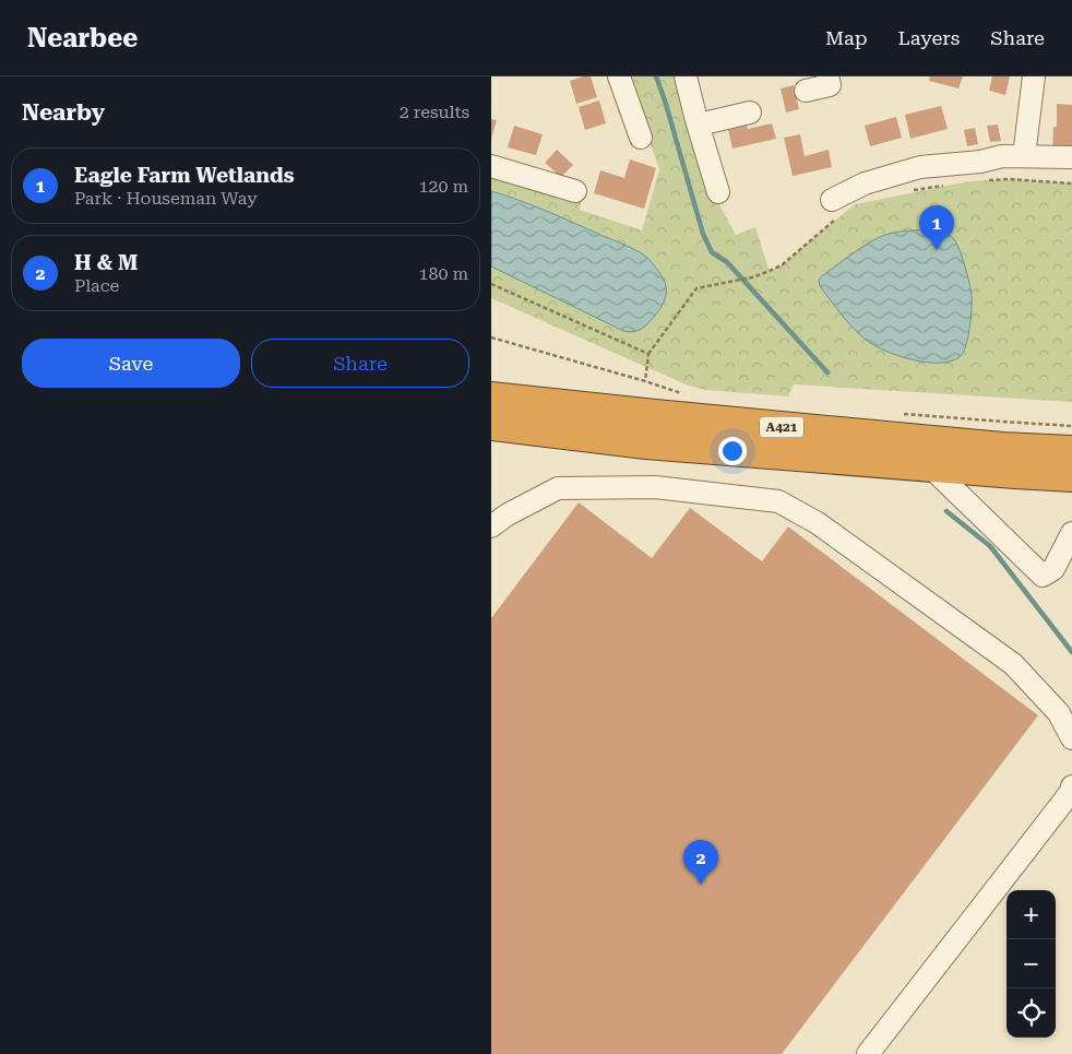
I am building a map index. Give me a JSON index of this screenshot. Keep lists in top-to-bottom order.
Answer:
{
  "streets": {
    "highway": ["A421"]
  },
  "page": {
    "header": "Nearbee",
    "nav": ["Map", "Layers", "Share"],
    "heading": ["Nearby", "2 results"],
    "list": [
      {
        "mark": "1",
        "name": "Eagle Farm Wetlands",
        "note": "Park · Houseman Way",
        "value": "120 m"
      },
      {
        "mark": "2",
        "name": "H & M",
        "note": "Place",
        "value": "180 m"
      }
    ],
    "pins": ["1", "2"],
    "buttons": ["Save", "Share"],
    "map_buttons": ["+", "−"]
  }
}
